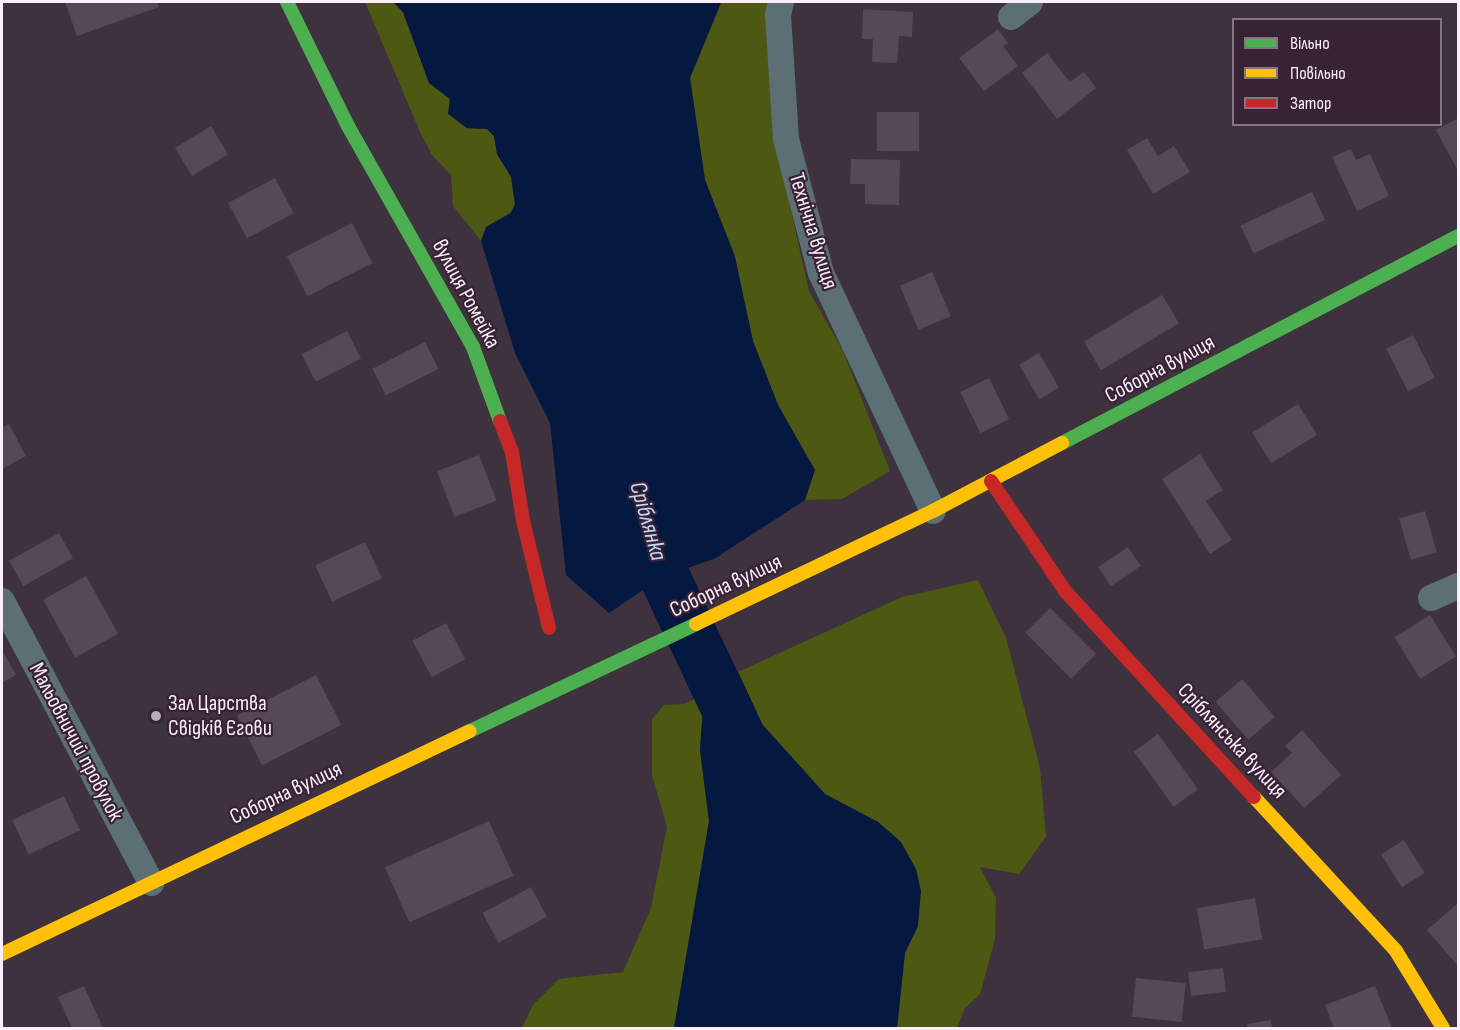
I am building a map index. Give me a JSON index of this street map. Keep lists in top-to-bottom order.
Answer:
{
  "streets": {
    "main road": ["вулиця Ромейка", "Соборна вулиця", "Сріблянська вулиця"],
    "street": ["Технічна вулиця", "Мальовничий провулок"]
  },
  "crossings": [
    ["Технічна вулиця", "Соборна вулиця"],
    ["Соборна вулиця", "Сріблянська вулиця"],
    ["Соборна вулиця", "Мальовничий провулок"]
  ],
  "water": ["Сріблянка"],
  "places": ["Зал Царства Свідків Єгови"],
  "legend": ["Вільно", "Повільно", "Затор"]
}
